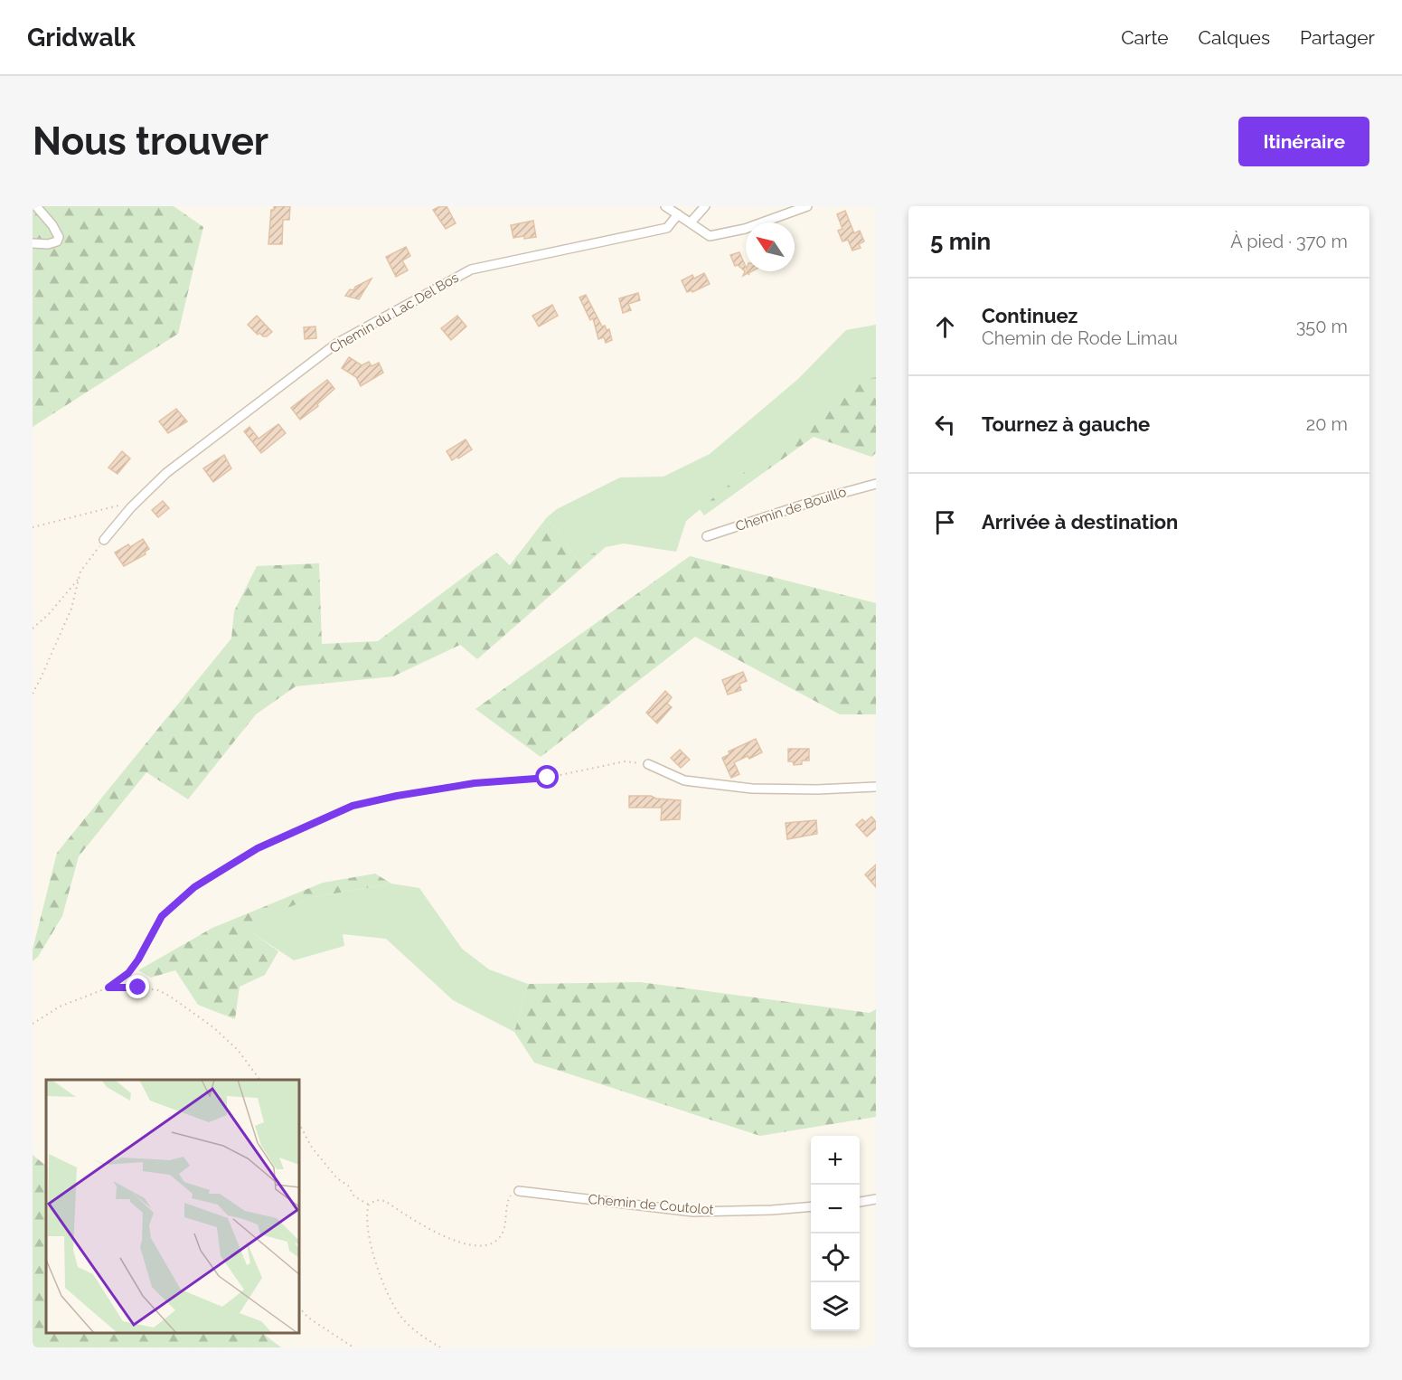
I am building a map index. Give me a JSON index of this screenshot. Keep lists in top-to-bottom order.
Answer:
{
  "streets": {
    "street": ["Chemin du Lac Del Bos", "Chemin de Bouillo", "Chemin de Coutolot"]
  },
  "north": "top left",
  "page": {
    "header": "Gridwalk",
    "nav": ["Carte", "Calques", "Partager"],
    "buttons": "Itinéraire",
    "title": "Nous trouver",
    "heading": ["5 min", "À pied · 370 m"],
    "list": [
      ["Continuez", "Chemin de Rode Limau", "350 m"],
      ["Tournez à gauche", "20 m"],
      "Arrivée à destination"
    ],
    "map_buttons": ["+", "−"]
  }
}
